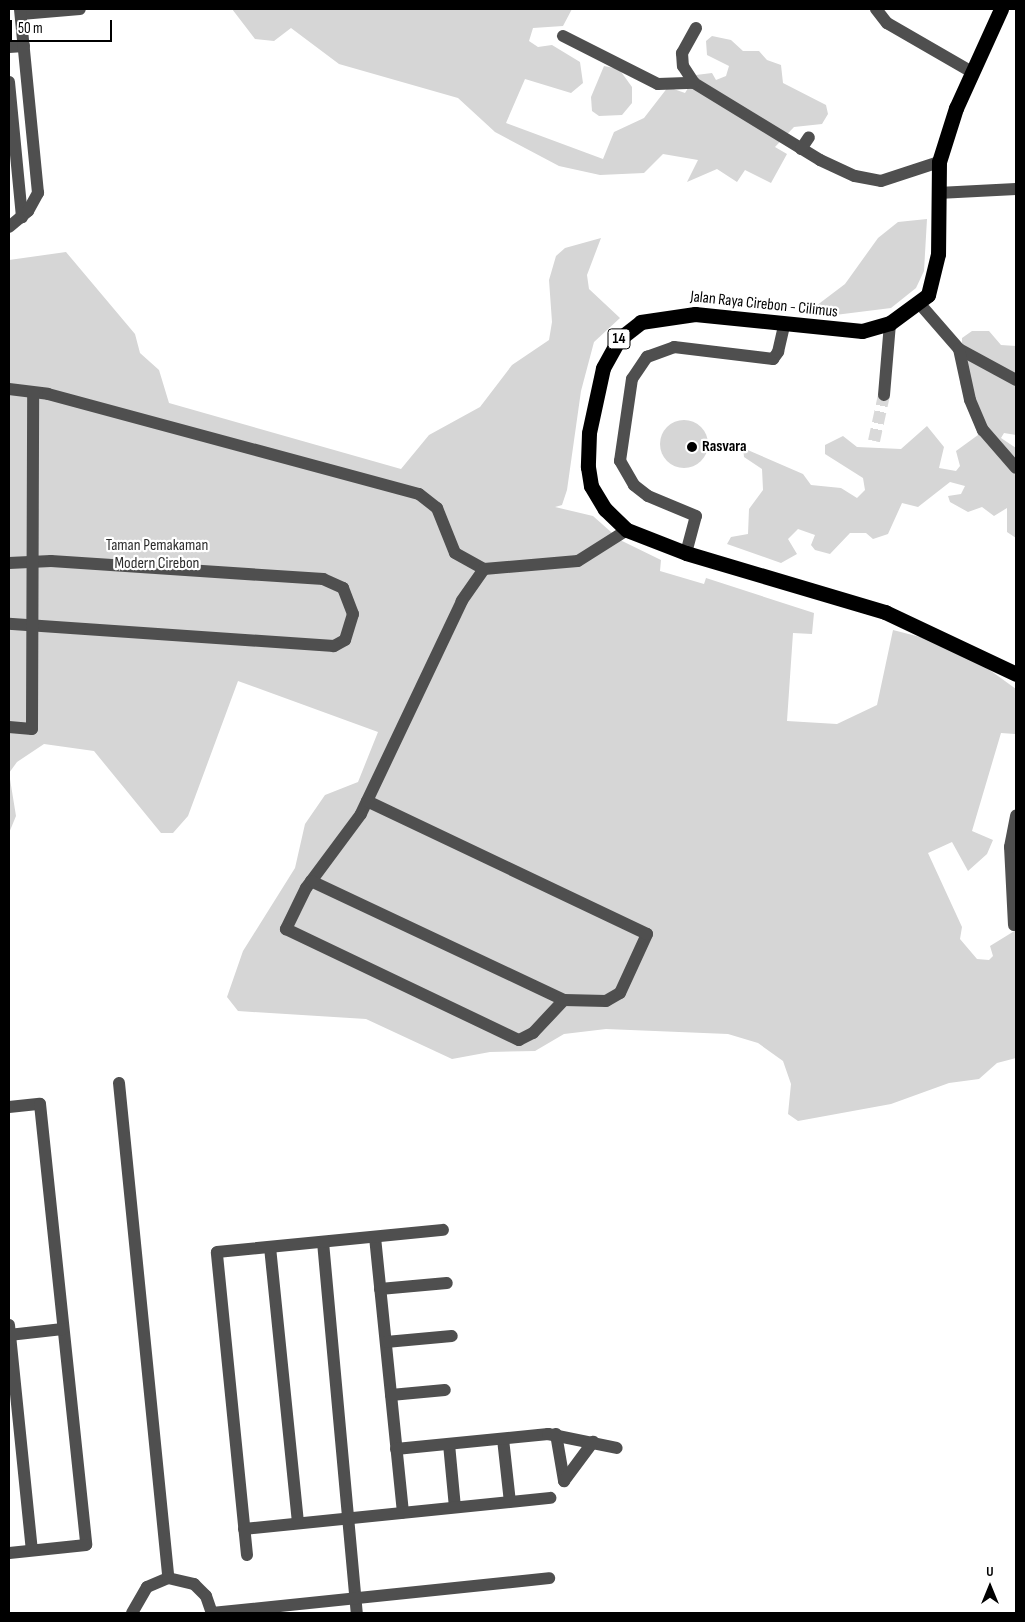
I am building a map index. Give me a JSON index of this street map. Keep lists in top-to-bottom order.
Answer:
{
  "streets": {
    "highway": ["Jalan Raya Cirebon - Cilimus", "14"]
  },
  "parks": ["Taman Pemakaman Modern Cirebon"],
  "places": ["Rasvara"],
  "scale_bar": "50 m",
  "north": "top"
}
